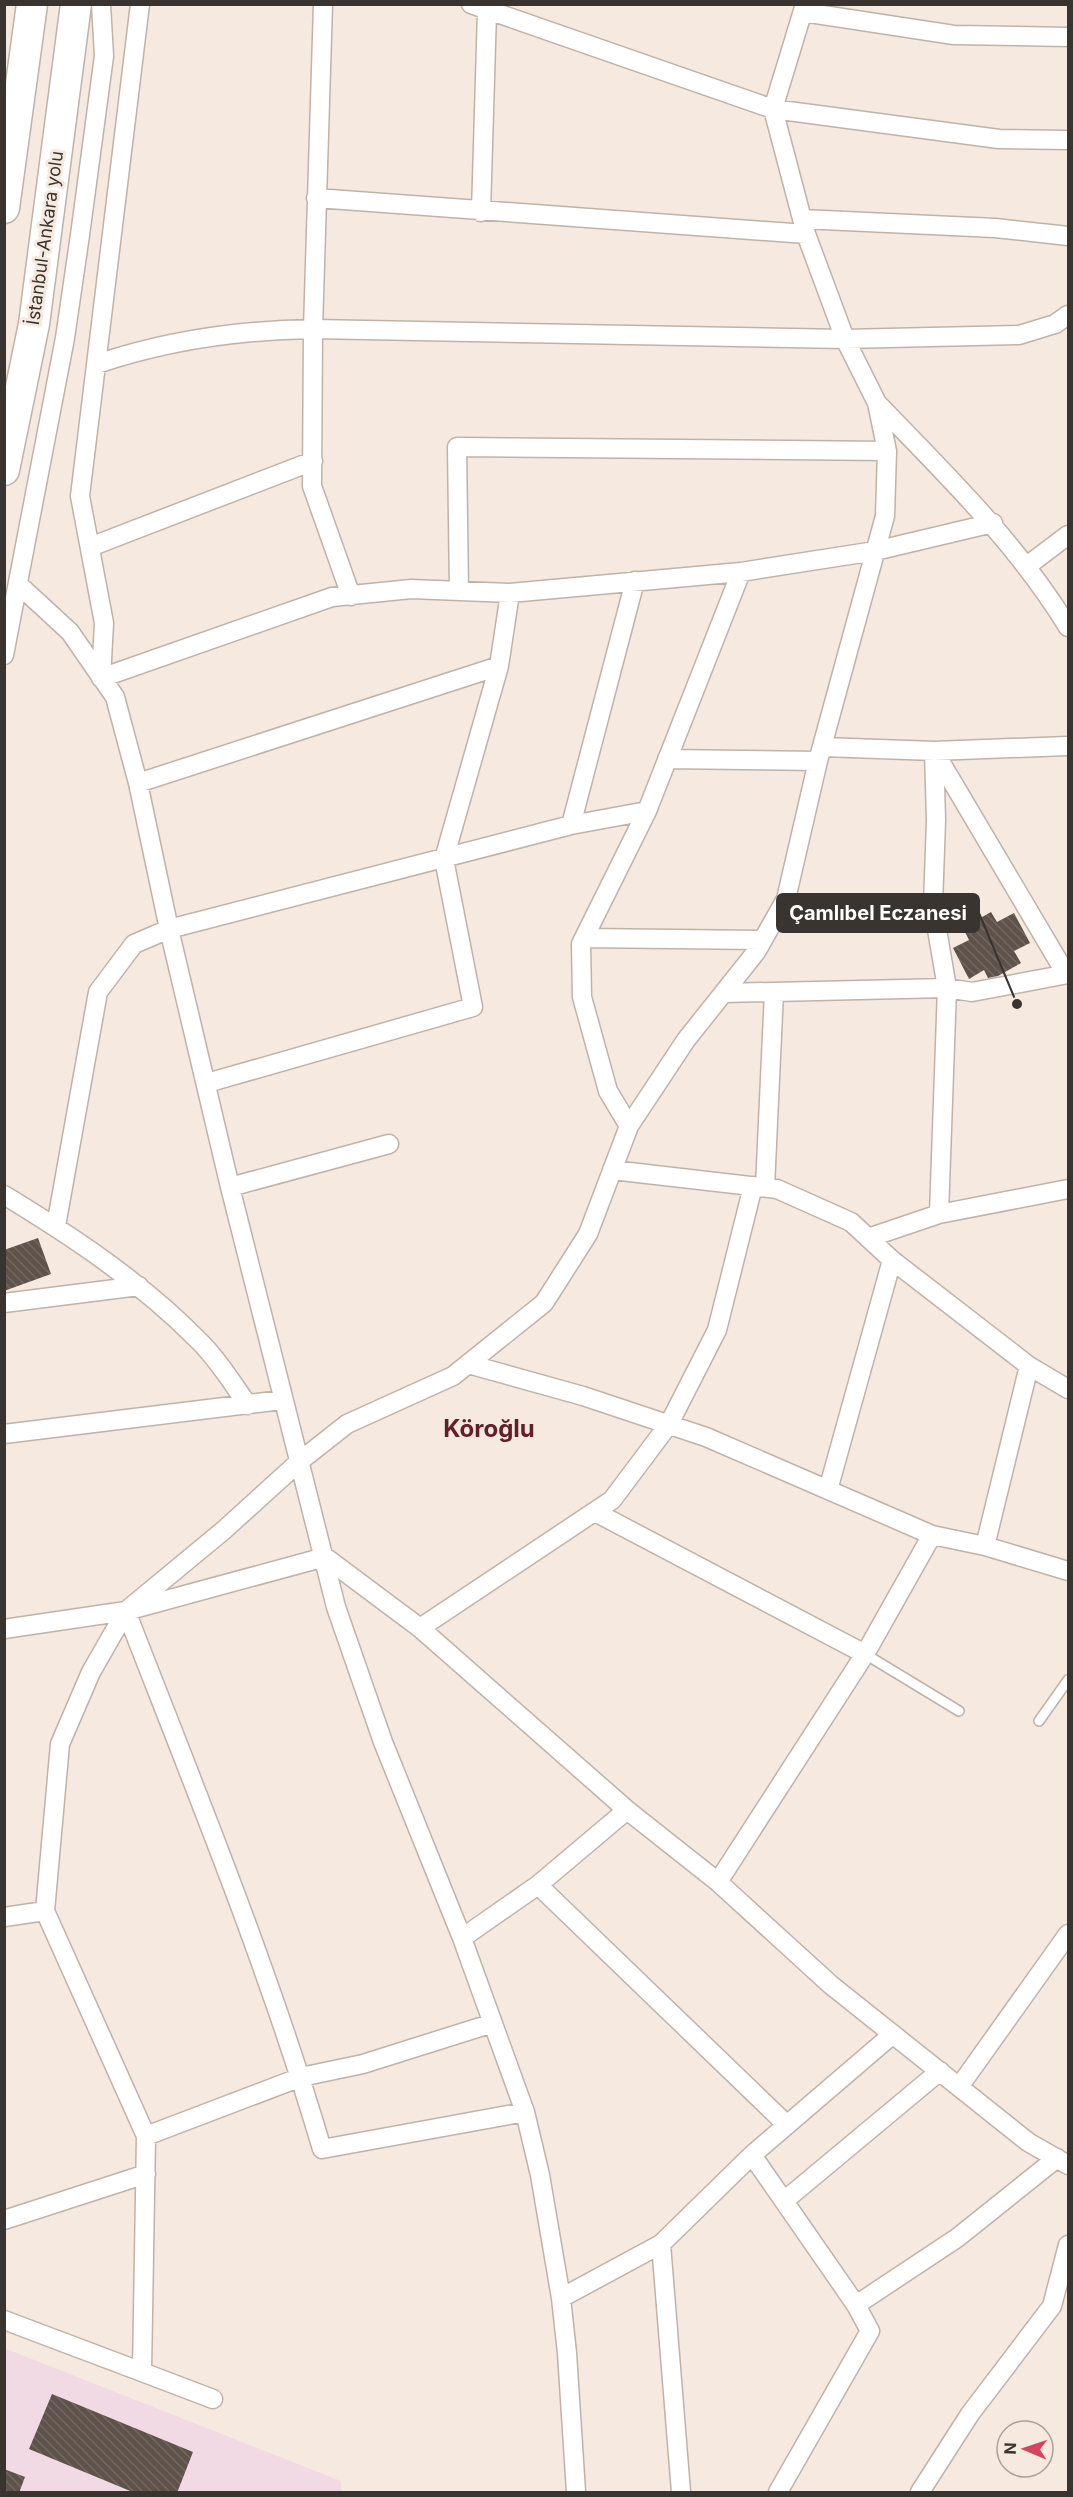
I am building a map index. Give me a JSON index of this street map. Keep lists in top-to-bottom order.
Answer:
{
  "streets": {
    "highway": ["İstanbul-Ankara yolu"]
  },
  "districts": ["Köroğlu"],
  "places": ["Çamlıbel Eczanesi"],
  "north": "left"
}
